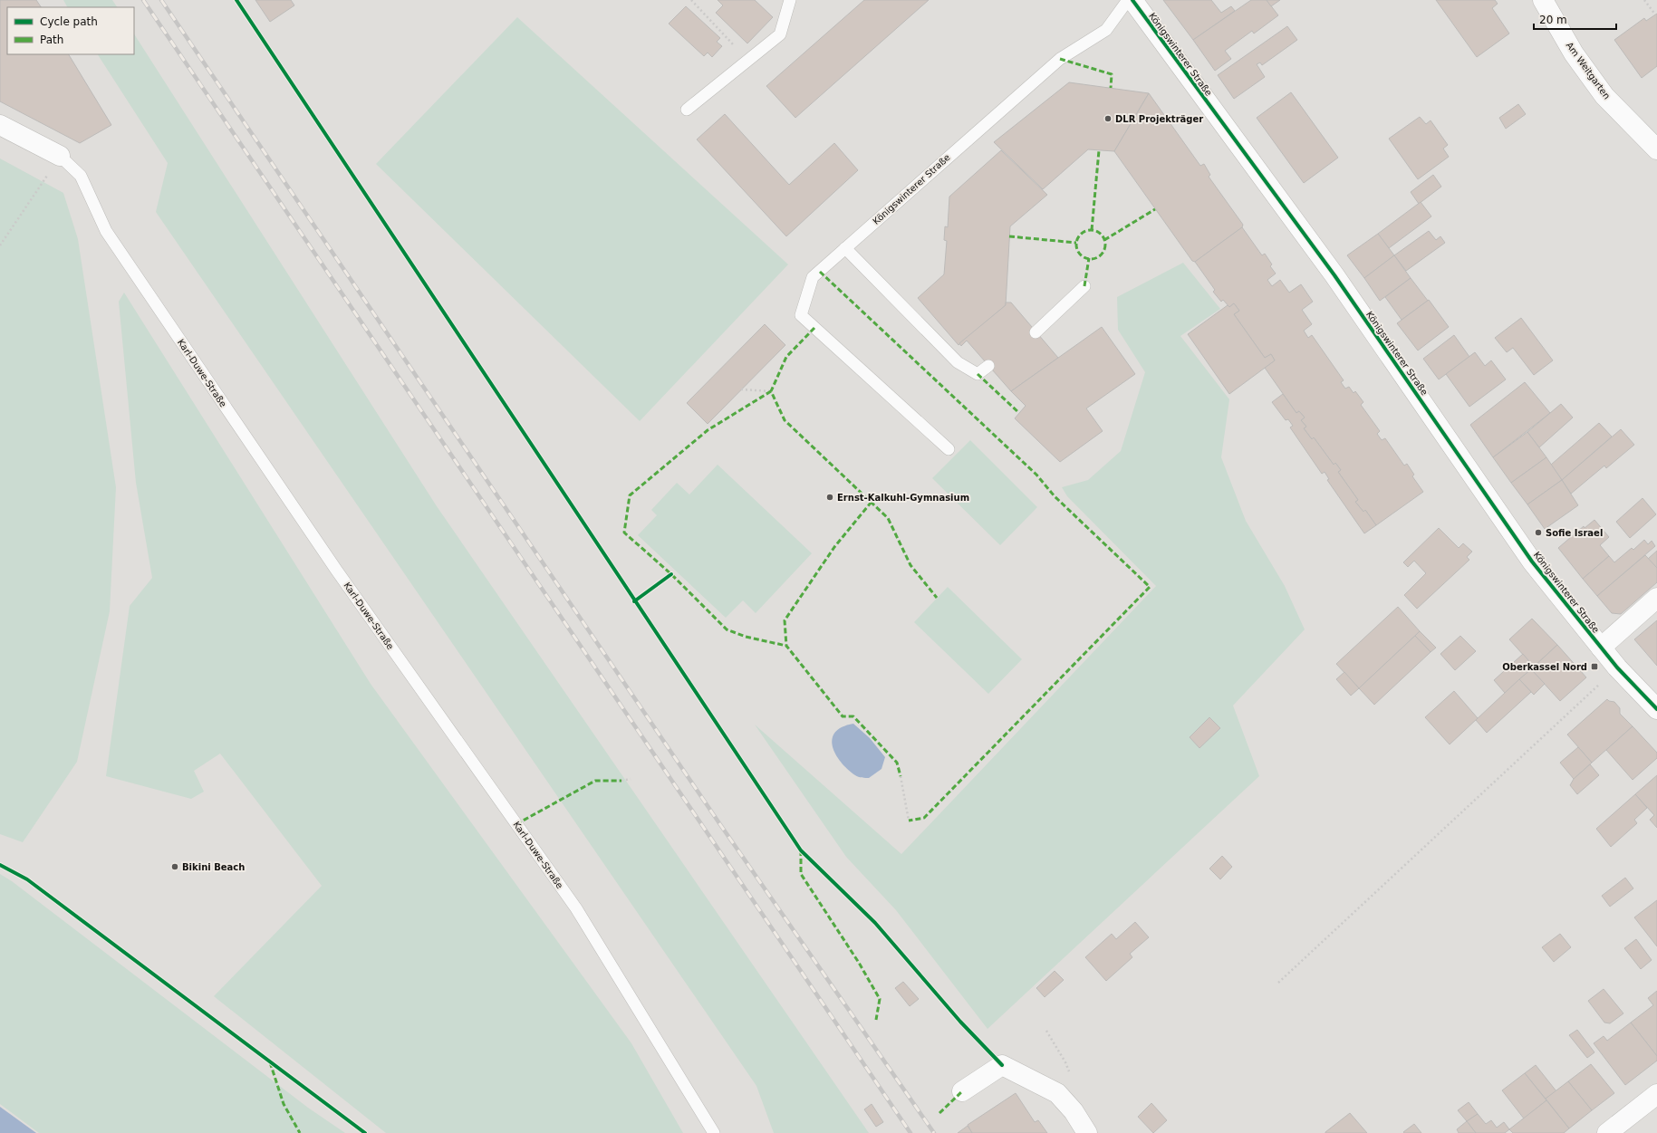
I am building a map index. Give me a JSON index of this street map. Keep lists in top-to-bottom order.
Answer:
{
  "streets": {
    "main road": ["Königswinterer Straße", "Am Weitgarten", "Karl-Duwe-Straße"]
  },
  "places": {
    "other": [
      "DLR Projekträger",
      "Ernst-Kalkuhl-Gymnasium",
      "Sofie Israel",
      "Bikini Beach"
    ],
    "transit": ["Oberkassel Nord"]
  },
  "legend": ["Cycle path", "Path"],
  "scale_bar": "20 m"
}
